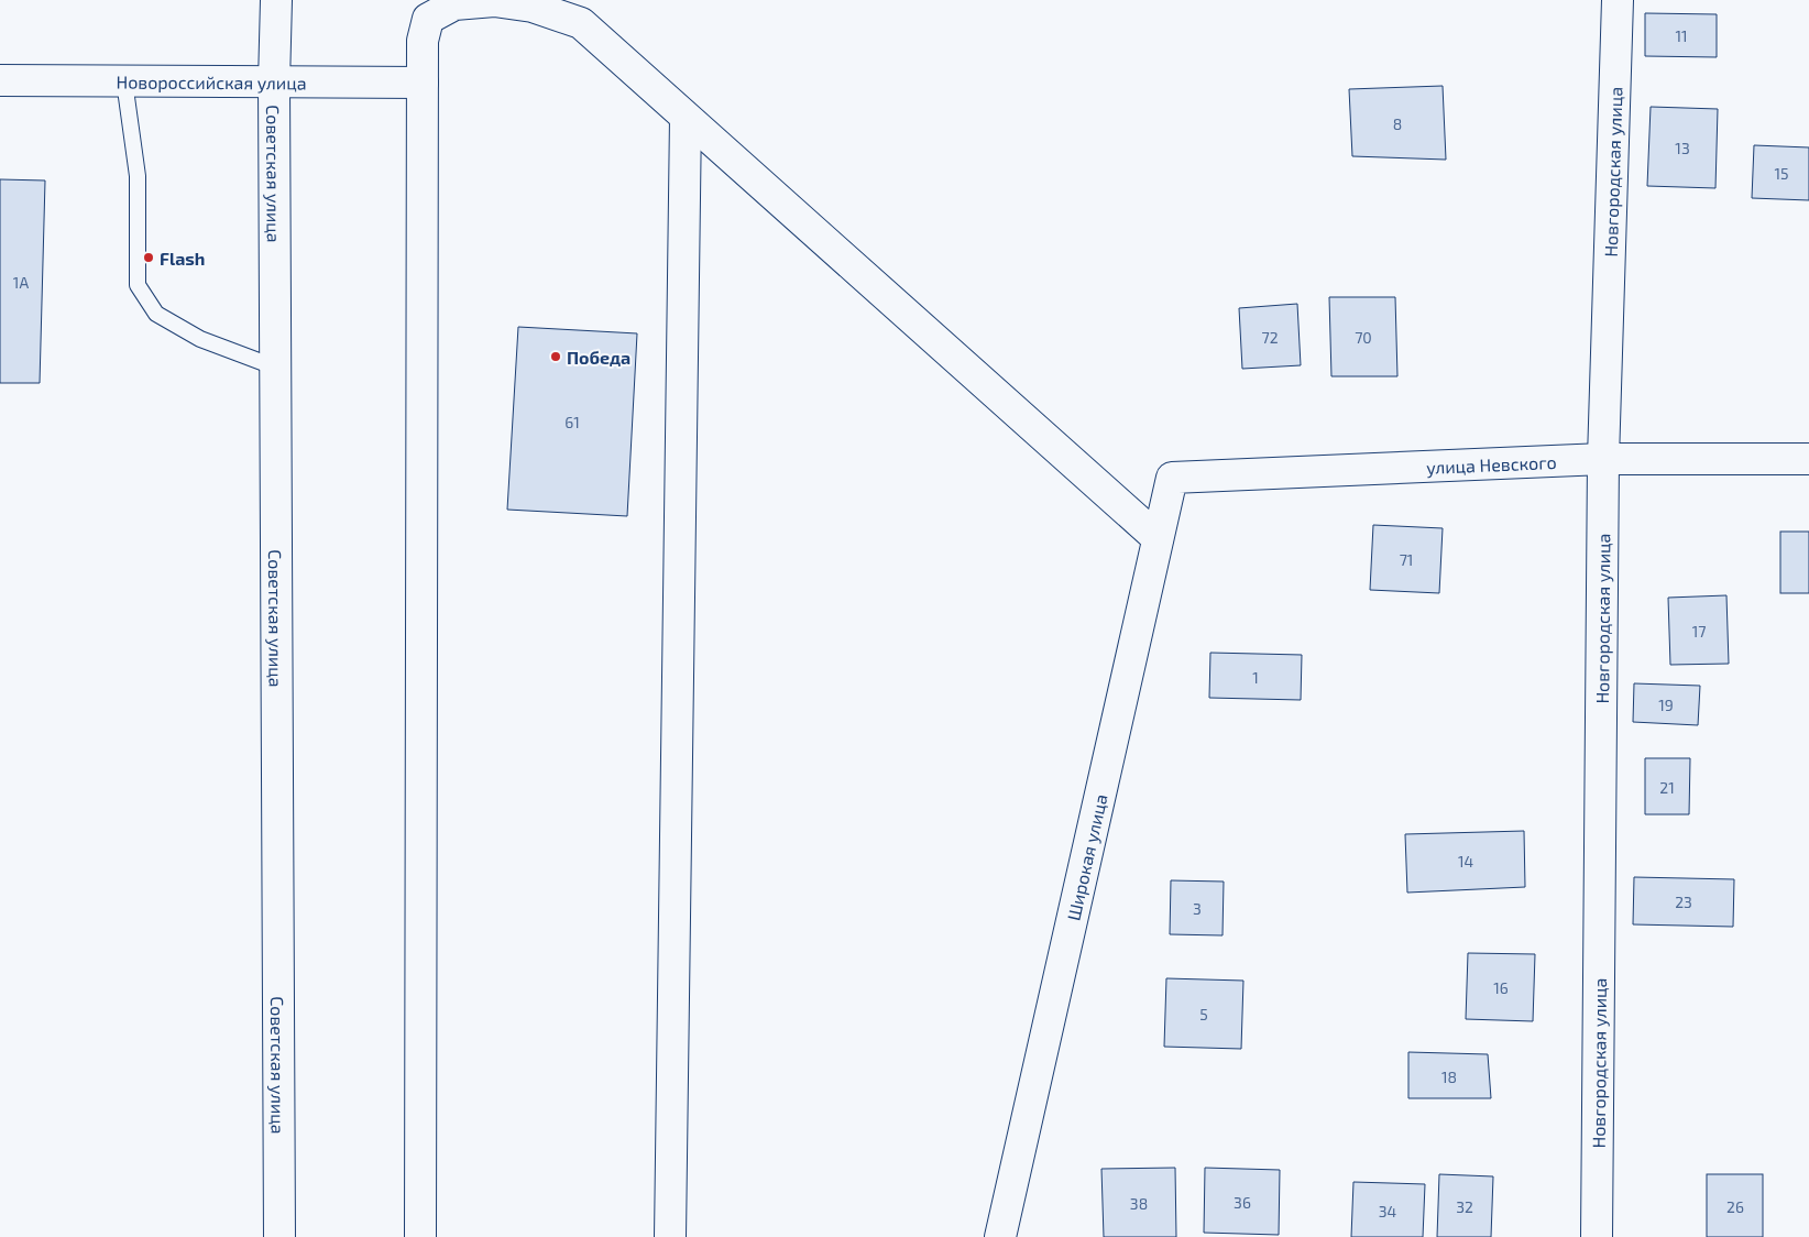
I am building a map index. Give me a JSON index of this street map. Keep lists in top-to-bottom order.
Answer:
{
  "streets": {
    "street": [
      "Новороссийская улица",
      "Советская улица",
      "Новгородская улица",
      "улица Невского",
      "Широкая улица"
    ]
  },
  "crossings": [
    ["Новороссийская улица", "Советская улица"],
    ["Новгородская улица", "улица Невского"],
    ["улица Невского", "Широкая улица"]
  ],
  "places": ["Flash", "Победа"],
  "house_numbers": [
    "11",
    "8",
    "13",
    "15",
    "1А",
    "72",
    "70",
    "61",
    "71",
    "17",
    "1",
    "19",
    "21",
    "14",
    "23",
    "3",
    "16",
    "5",
    "18",
    "36",
    "38",
    "32",
    "26",
    "34"
  ]
}
